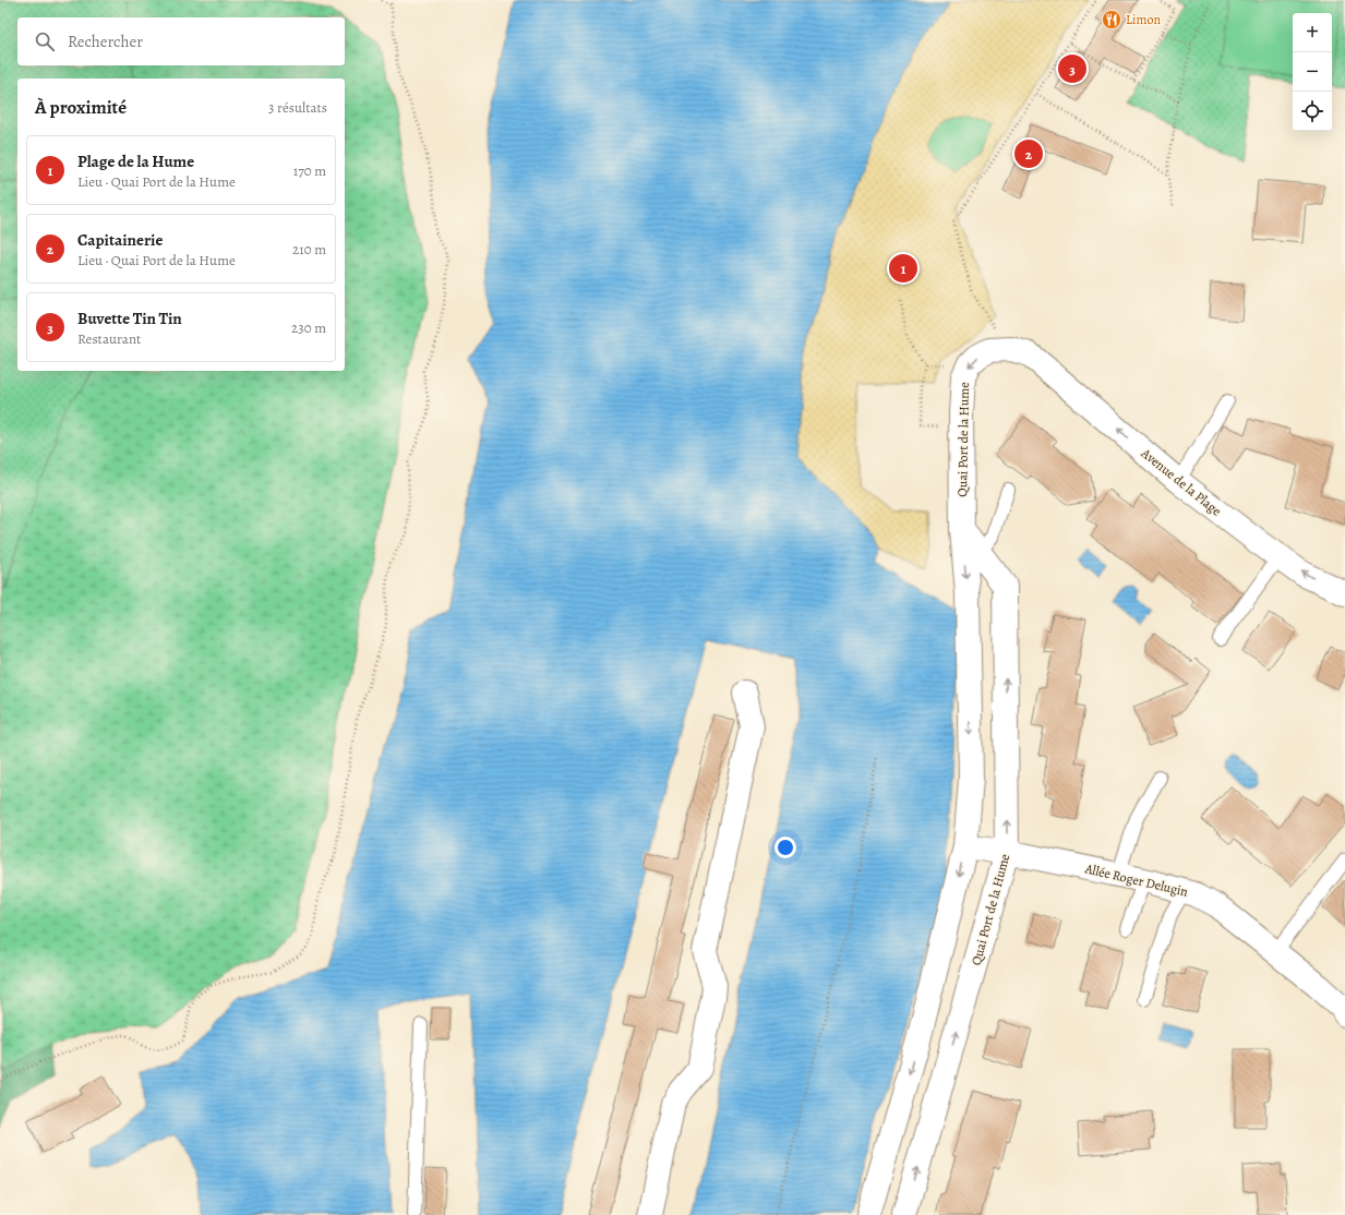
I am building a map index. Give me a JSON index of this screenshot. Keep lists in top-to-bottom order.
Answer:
{
  "streets": {
    "street": ["Quai Port de la Hume", "Avenue de la Plage", "Allée Roger Delugin"]
  },
  "crossings": [
    ["Quai Port de la Hume", "Avenue de la Plage"],
    ["Quai Port de la Hume", "Allée Roger Delugin"]
  ],
  "one_way": ["Avenue de la Plage"],
  "places": {
    "restaurant": ["Limon"]
  },
  "page": {
    "map_buttons": ["+", "−"],
    "search": "Rechercher",
    "pins": ["3", "2", "1"],
    "heading": ["À proximité", "3 résultats"],
    "list": [
      {
        "mark": "1",
        "name": "Plage de la Hume",
        "note": "Lieu · Quai Port de la Hume",
        "value": "170 m"
      },
      {
        "mark": "2",
        "name": "Capitainerie",
        "note": "Lieu · Quai Port de la Hume",
        "value": "210 m"
      },
      {
        "mark": "3",
        "name": "Buvette Tin Tin",
        "note": "Restaurant",
        "value": "230 m"
      }
    ]
  }
}
